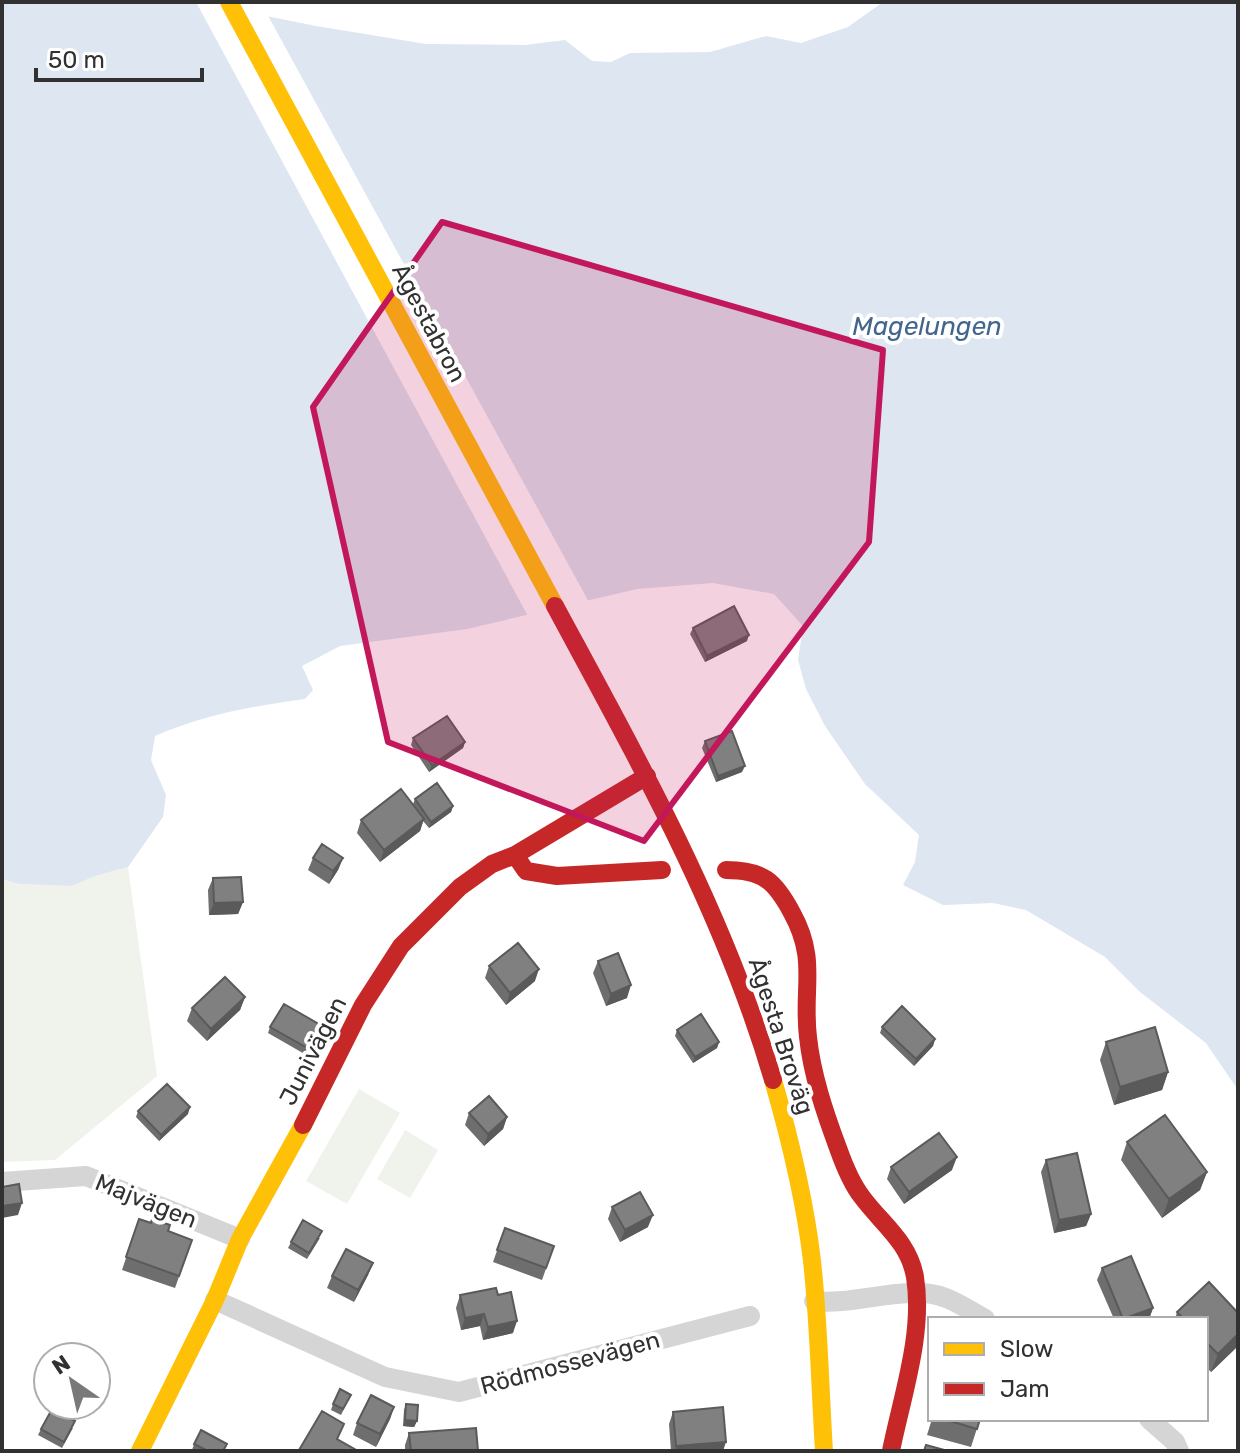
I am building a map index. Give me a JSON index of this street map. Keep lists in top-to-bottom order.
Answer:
{
  "streets": {
    "street": [
      "Ågestabron",
      "Ågesta Broväg",
      "Junivägen",
      "Majvägen",
      "Rödmossevägen"
    ]
  },
  "crossings": [
    ["Ågestabron", "Ågesta Broväg"],
    ["Ågesta Broväg", "Junivägen"],
    ["Junivägen", "Majvägen"],
    ["Junivägen", "Rödmossevägen"]
  ],
  "water": ["Magelungen"],
  "legend": ["Slow", "Jam"],
  "scale_bar": "50 m",
  "north": "top left"
}
